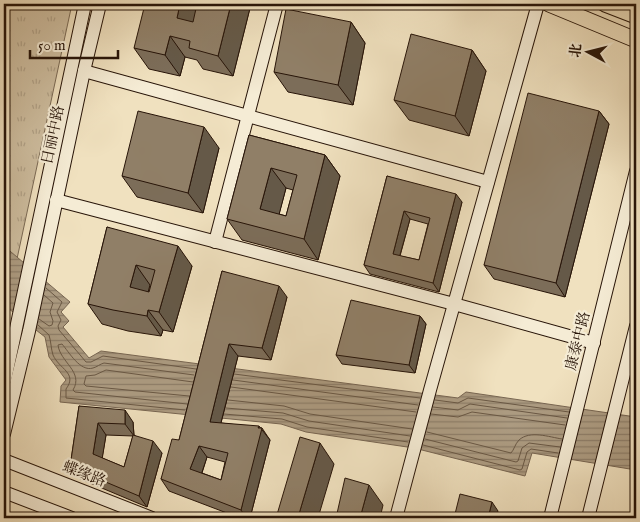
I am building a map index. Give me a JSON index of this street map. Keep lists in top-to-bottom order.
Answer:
{
  "streets": {
    "street": ["日丽中路", "康泰中路", "蝶缘路"]
  },
  "scale_bar": "50 m",
  "north": "left"
}
